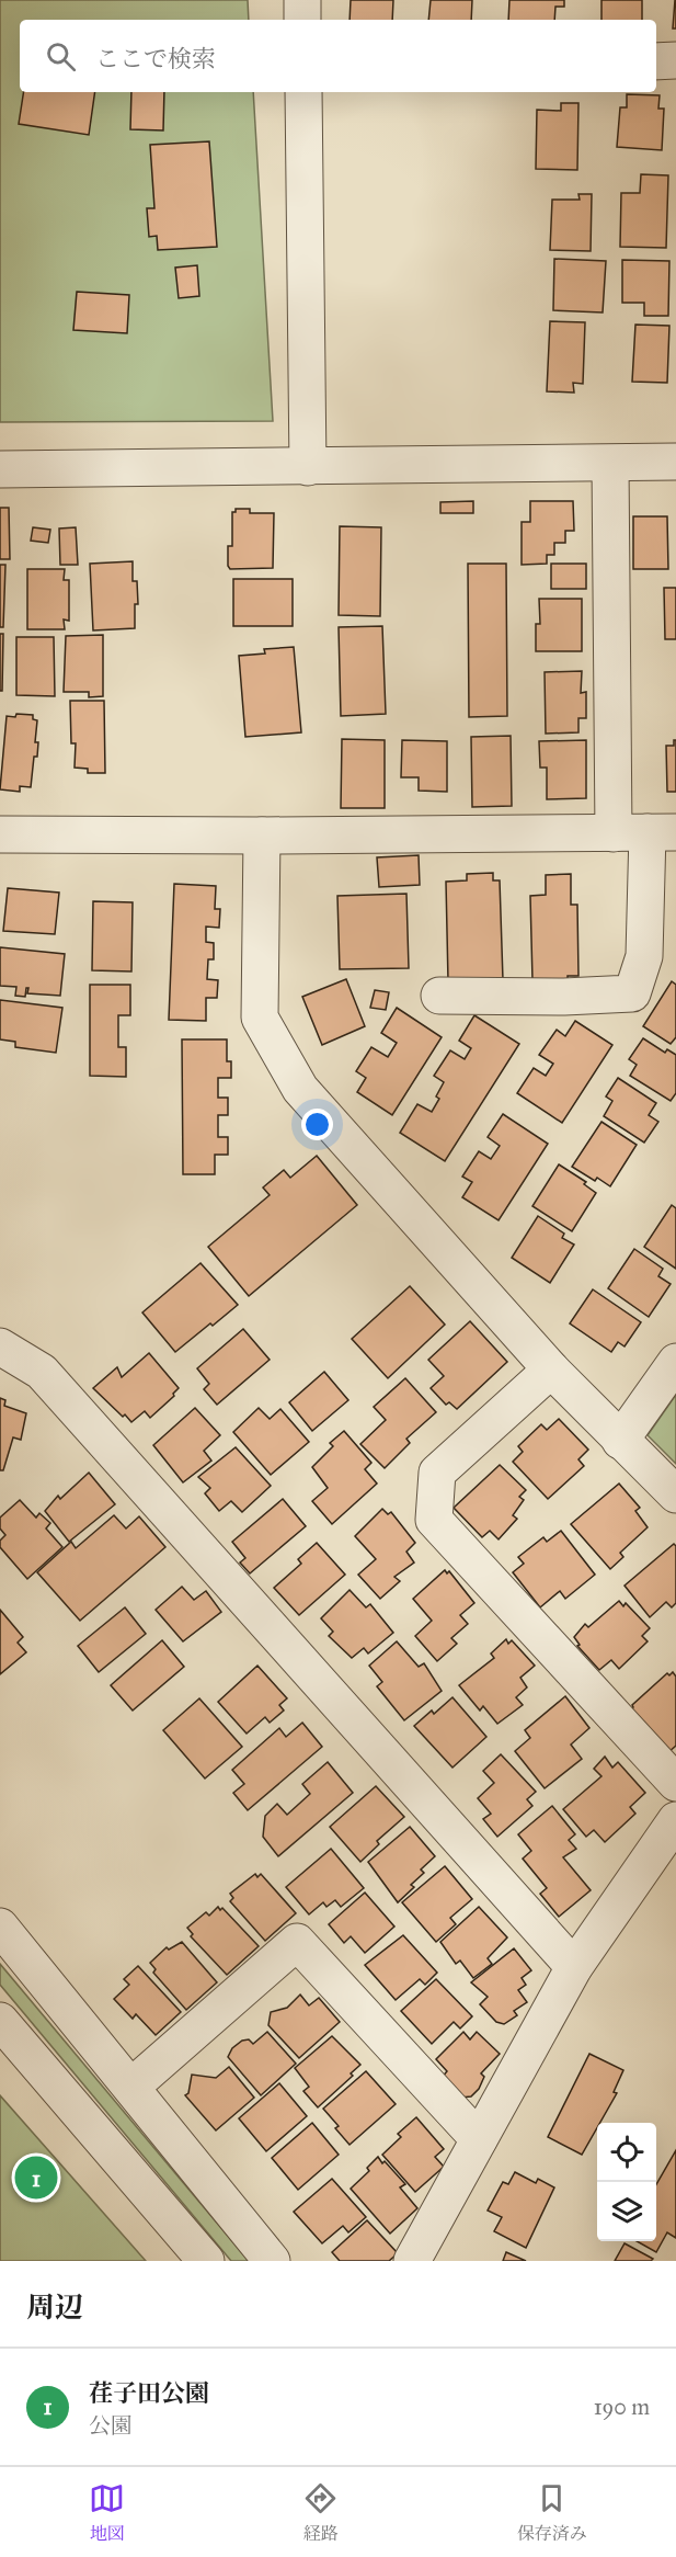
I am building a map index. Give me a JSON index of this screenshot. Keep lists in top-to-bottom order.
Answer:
{
  "page": {
    "search": "ここで検索",
    "pins": "1",
    "heading": "周辺",
    "list": [
      {
        "mark": "1",
        "name": "荏子田公園",
        "note": "公園",
        "value": "190 m"
      }
    ],
    "nav": ["地図", "経路", "保存済み"]
  }
}
